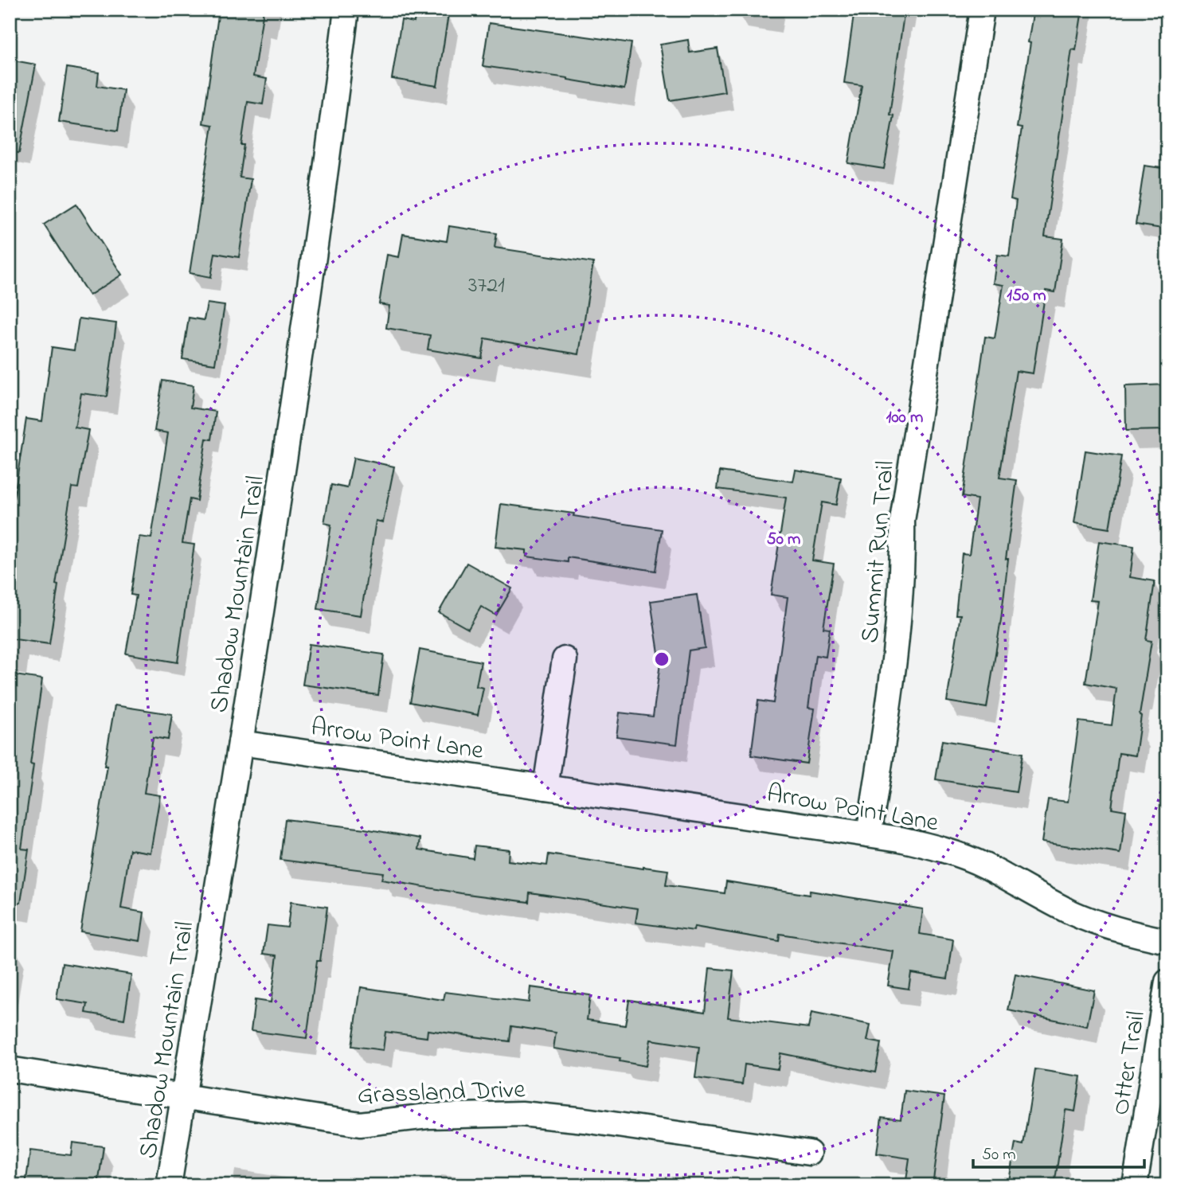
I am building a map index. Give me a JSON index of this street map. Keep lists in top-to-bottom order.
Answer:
{
  "streets": {
    "street": [
      "Summit Run Trail",
      "Shadow Mountain Trail",
      "Arrow Point Lane",
      "Otter Trail",
      "Grassland Drive"
    ]
  },
  "crossings": [
    ["Summit Run Trail", "Arrow Point Lane"],
    ["Shadow Mountain Trail", "Arrow Point Lane"],
    ["Shadow Mountain Trail", "Grassland Drive"]
  ],
  "house_numbers": ["3721"],
  "scale_bar": "50 m",
  "rings": ["150 m", "100 m", "50 m"]
}
